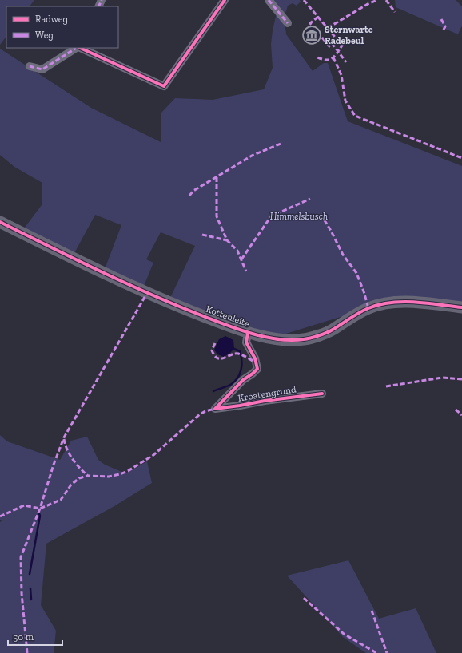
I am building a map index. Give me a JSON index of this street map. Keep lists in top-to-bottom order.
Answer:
{
  "streets": {
    "street": ["Kottenleite", "Kroatengrund"]
  },
  "crossings": [
    ["Kottenleite", "Kroatengrund"]
  ],
  "parks": ["Himmelsbusch"],
  "places": {
    "museum": ["Sternwarte Radebeul"]
  },
  "legend": ["Radweg", "Weg"],
  "scale_bar": "50 m"
}
